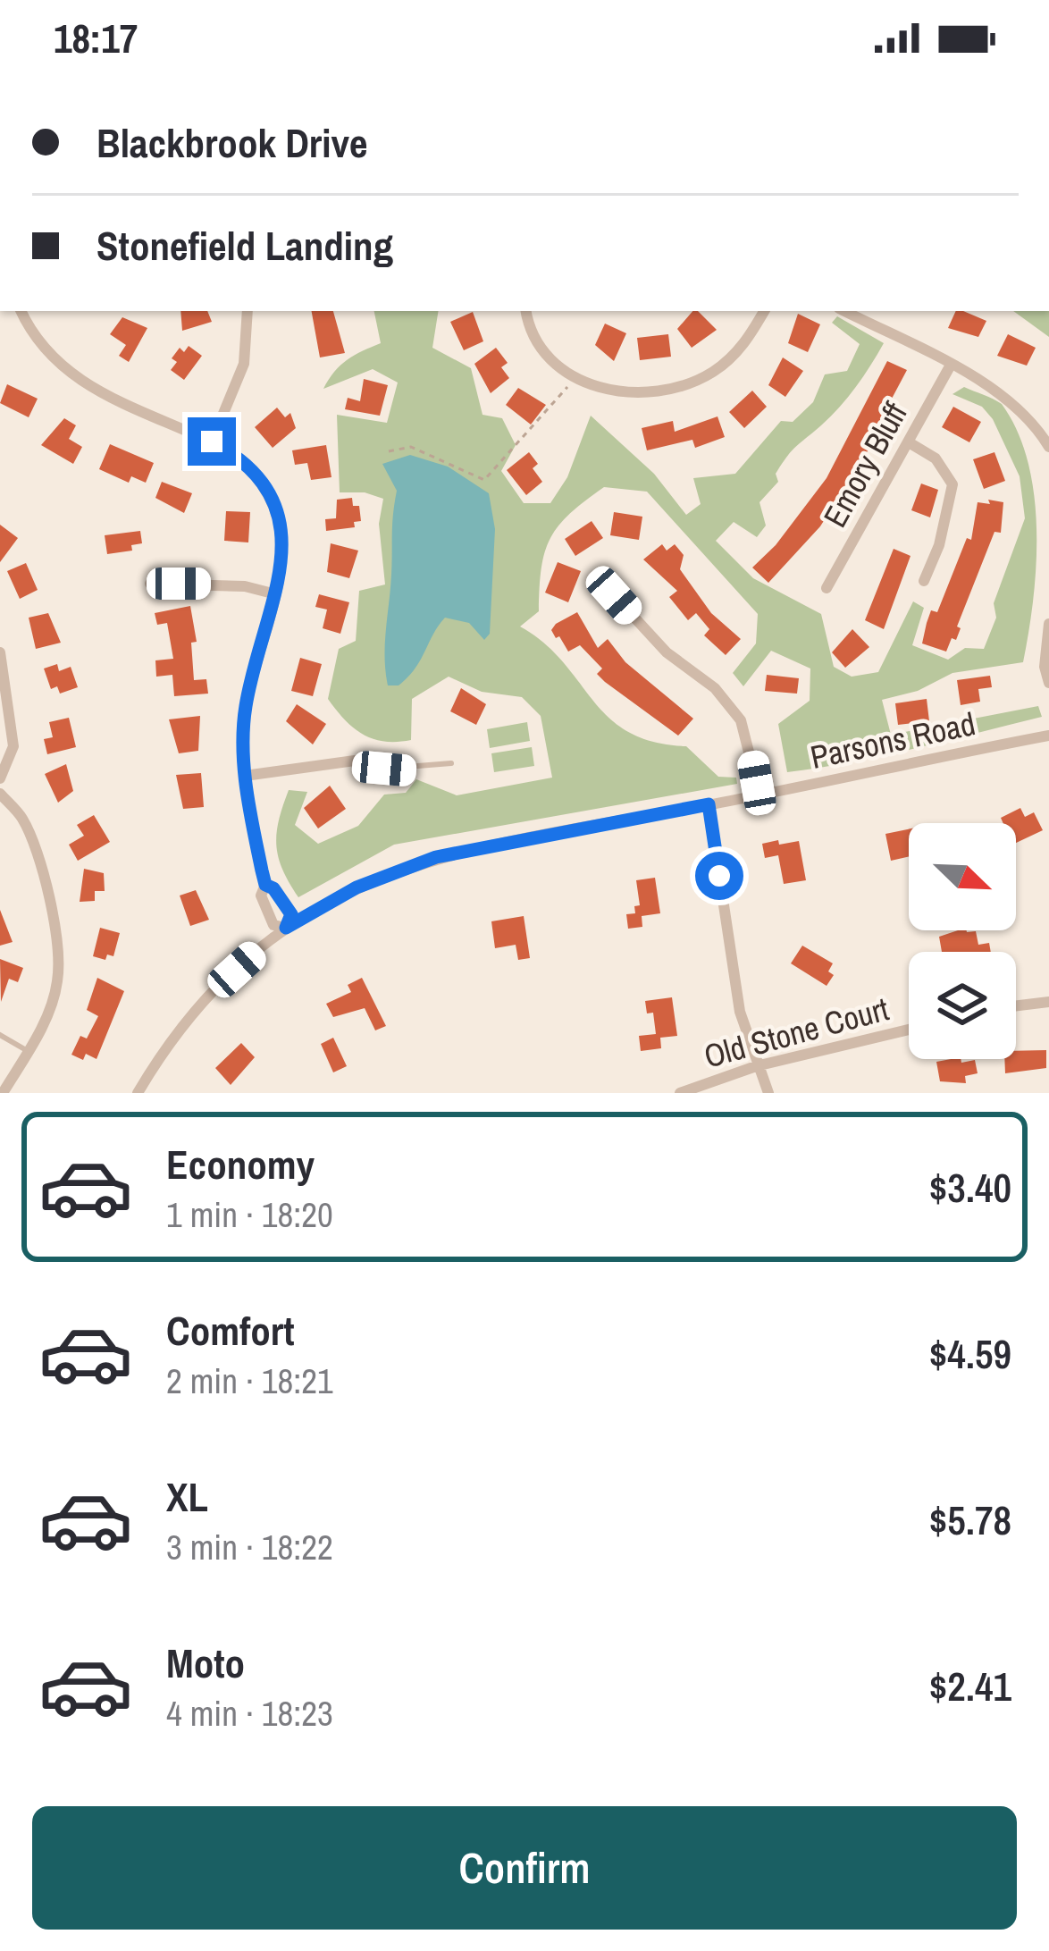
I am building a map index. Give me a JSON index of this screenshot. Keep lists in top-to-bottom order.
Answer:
{
  "streets": {
    "street": ["Emory Bluff", "Parsons Road", "Old Stone Court"]
  },
  "north": "bottom right",
  "page": {
    "status": "18:17",
    "banner": ["Blackbrook Drive", "Stonefield Landing"],
    "list": [
      {
        "name": "Economy",
        "note": "1 min · 18:20",
        "value": "$3.40"
      },
      {
        "name": "Comfort",
        "note": "2 min · 18:21",
        "value": "$4.59"
      },
      {
        "name": "XL",
        "note": "3 min · 18:22",
        "value": "$5.78"
      },
      {
        "name": "Moto",
        "note": "4 min · 18:23",
        "value": "$2.41"
      }
    ],
    "buttons": "Confirm"
  }
}
